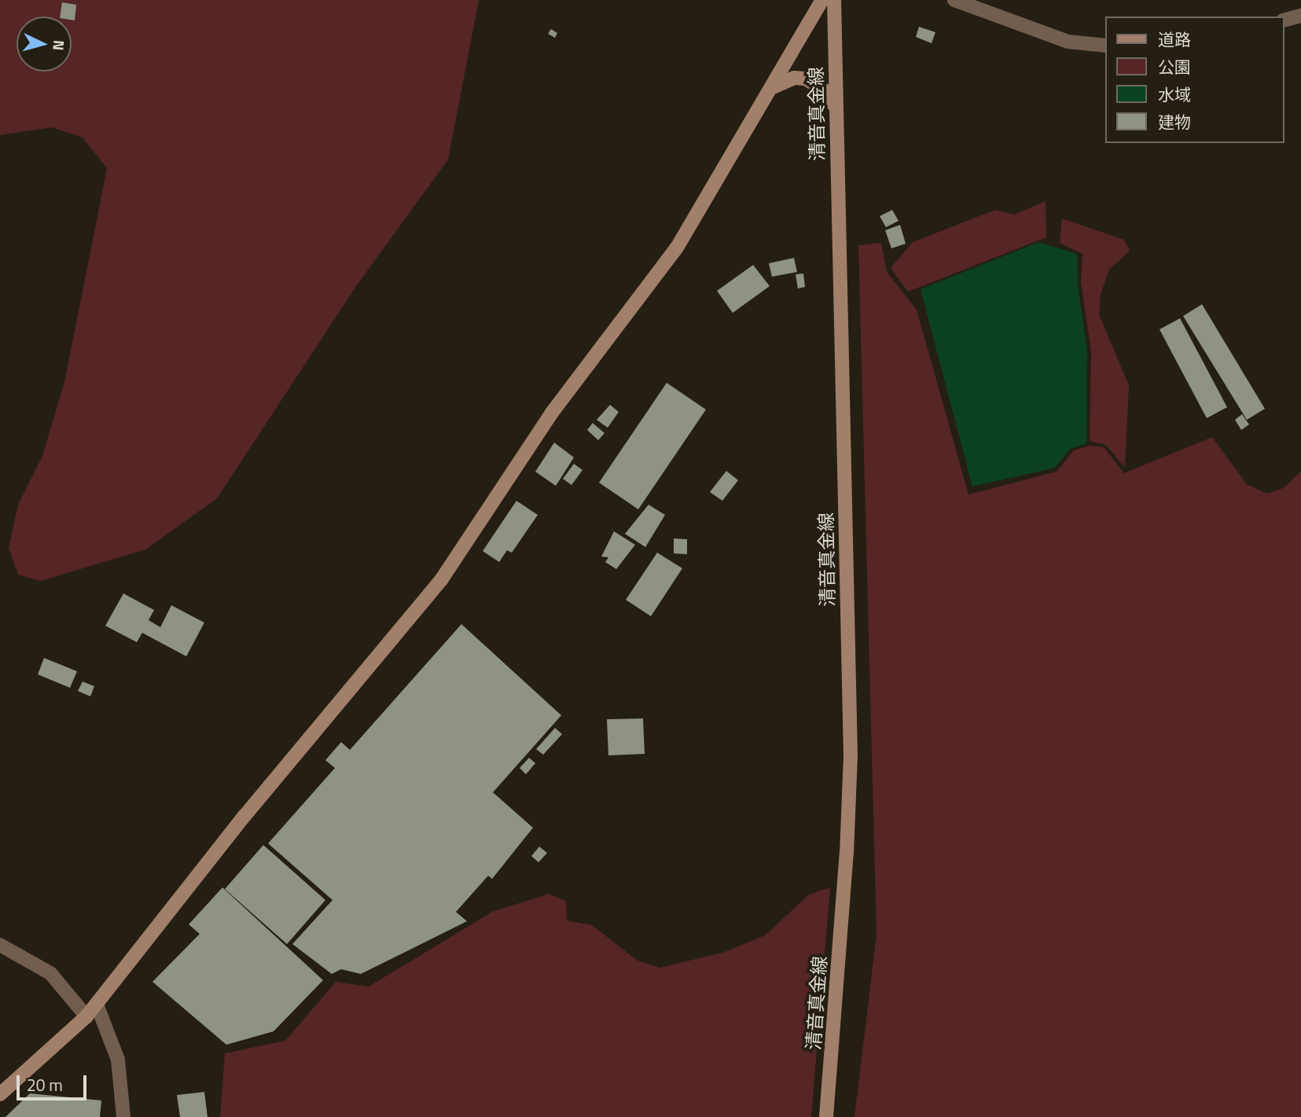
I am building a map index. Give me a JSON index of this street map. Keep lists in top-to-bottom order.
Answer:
{
  "streets": {
    "street": ["清音真金線"]
  },
  "legend": [
    "道路",
    "公園",
    "水域",
    "建物"
  ],
  "scale_bar": "20 m",
  "north": "right"
}
